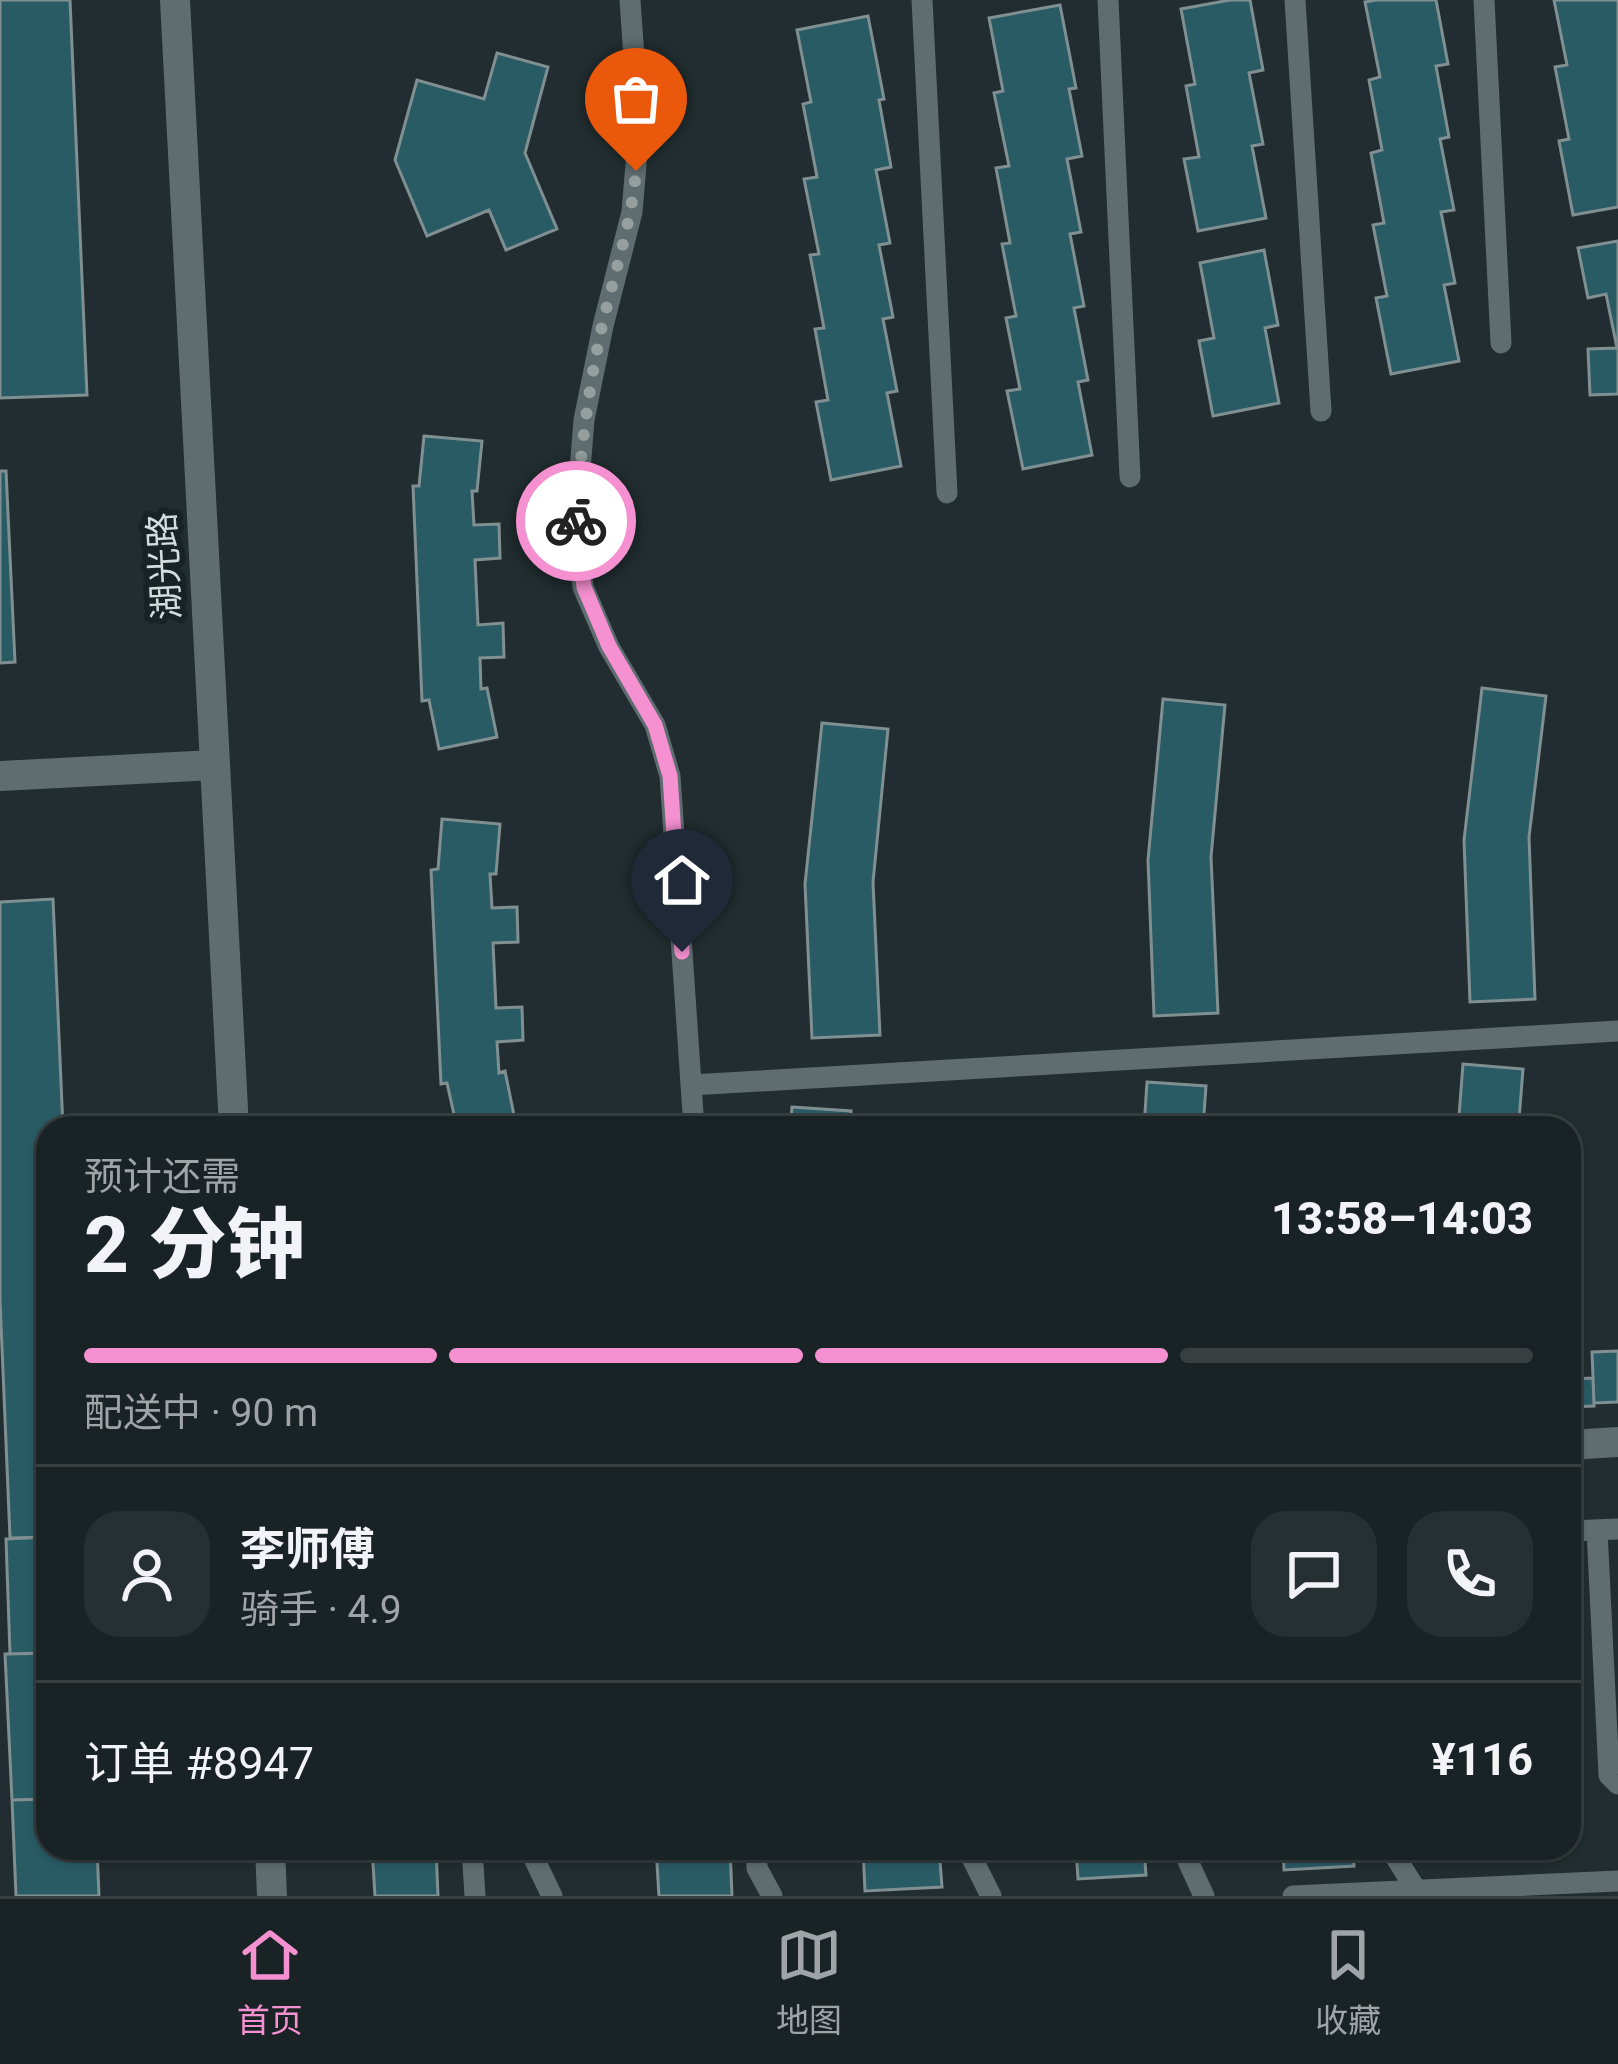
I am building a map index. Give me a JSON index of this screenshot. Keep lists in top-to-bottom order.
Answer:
{
  "streets": {
    "street": ["湖光路"]
  },
  "page": {
    "heading": ["2 分钟", "预计还需", "13:58–14:03"],
    "panel": [
      "李师傅",
      "骑手 · 4.9",
      "订单 #8947",
      "¥116"
    ],
    "bar": "配送中 · 90 m",
    "tabs": ["首页", "地图", "收藏"]
  }
}
